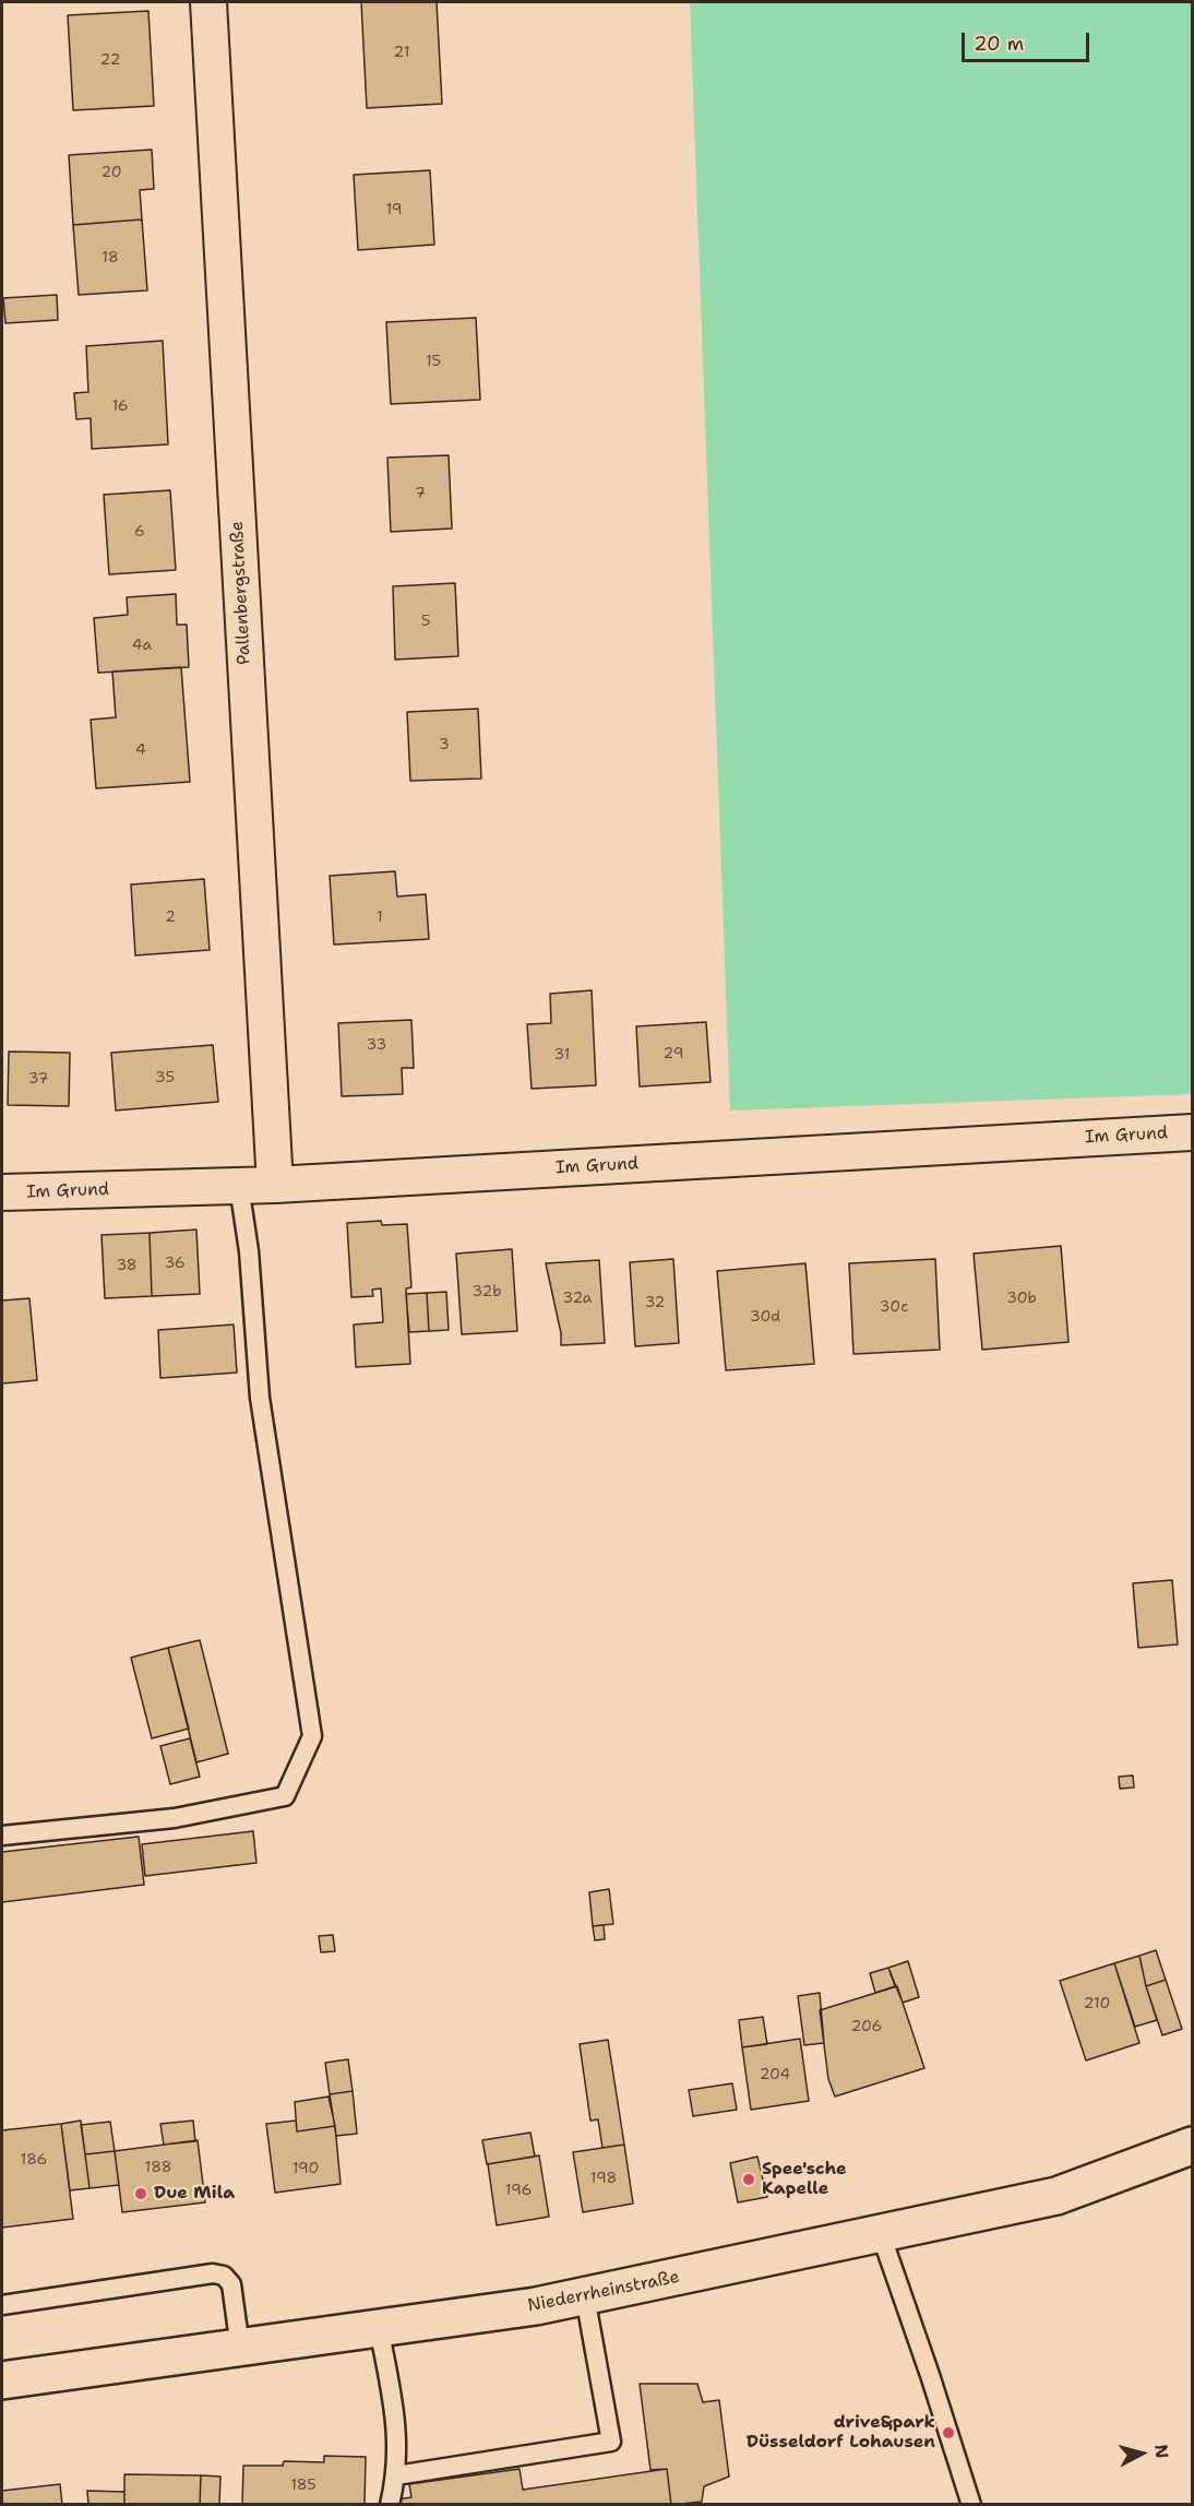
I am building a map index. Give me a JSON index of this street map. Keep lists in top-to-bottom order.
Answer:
{
  "streets": {
    "street": ["Pallenbergstraße", "Im Grund", "Niederrheinstraße"]
  },
  "crossings": [
    ["Pallenbergstraße", "Im Grund"]
  ],
  "places": ["Spee'sche Kapelle", "Due Mila", "drive&park Düsseldorf Lohausen"],
  "house_numbers": [
    "21",
    "22",
    "20",
    "19",
    "18",
    "15",
    "16",
    "7",
    "6",
    "5",
    "4a",
    "3",
    "4",
    "2",
    "1",
    "33",
    "29",
    "31",
    "35",
    "37",
    "36",
    "38",
    "32b",
    "32a",
    "30b",
    "32",
    "30c",
    "30d",
    "210",
    "206",
    "204",
    "186",
    "188",
    "190",
    "198",
    "196",
    "185"
  ],
  "scale_bar": "20 m",
  "north": "right"
}
